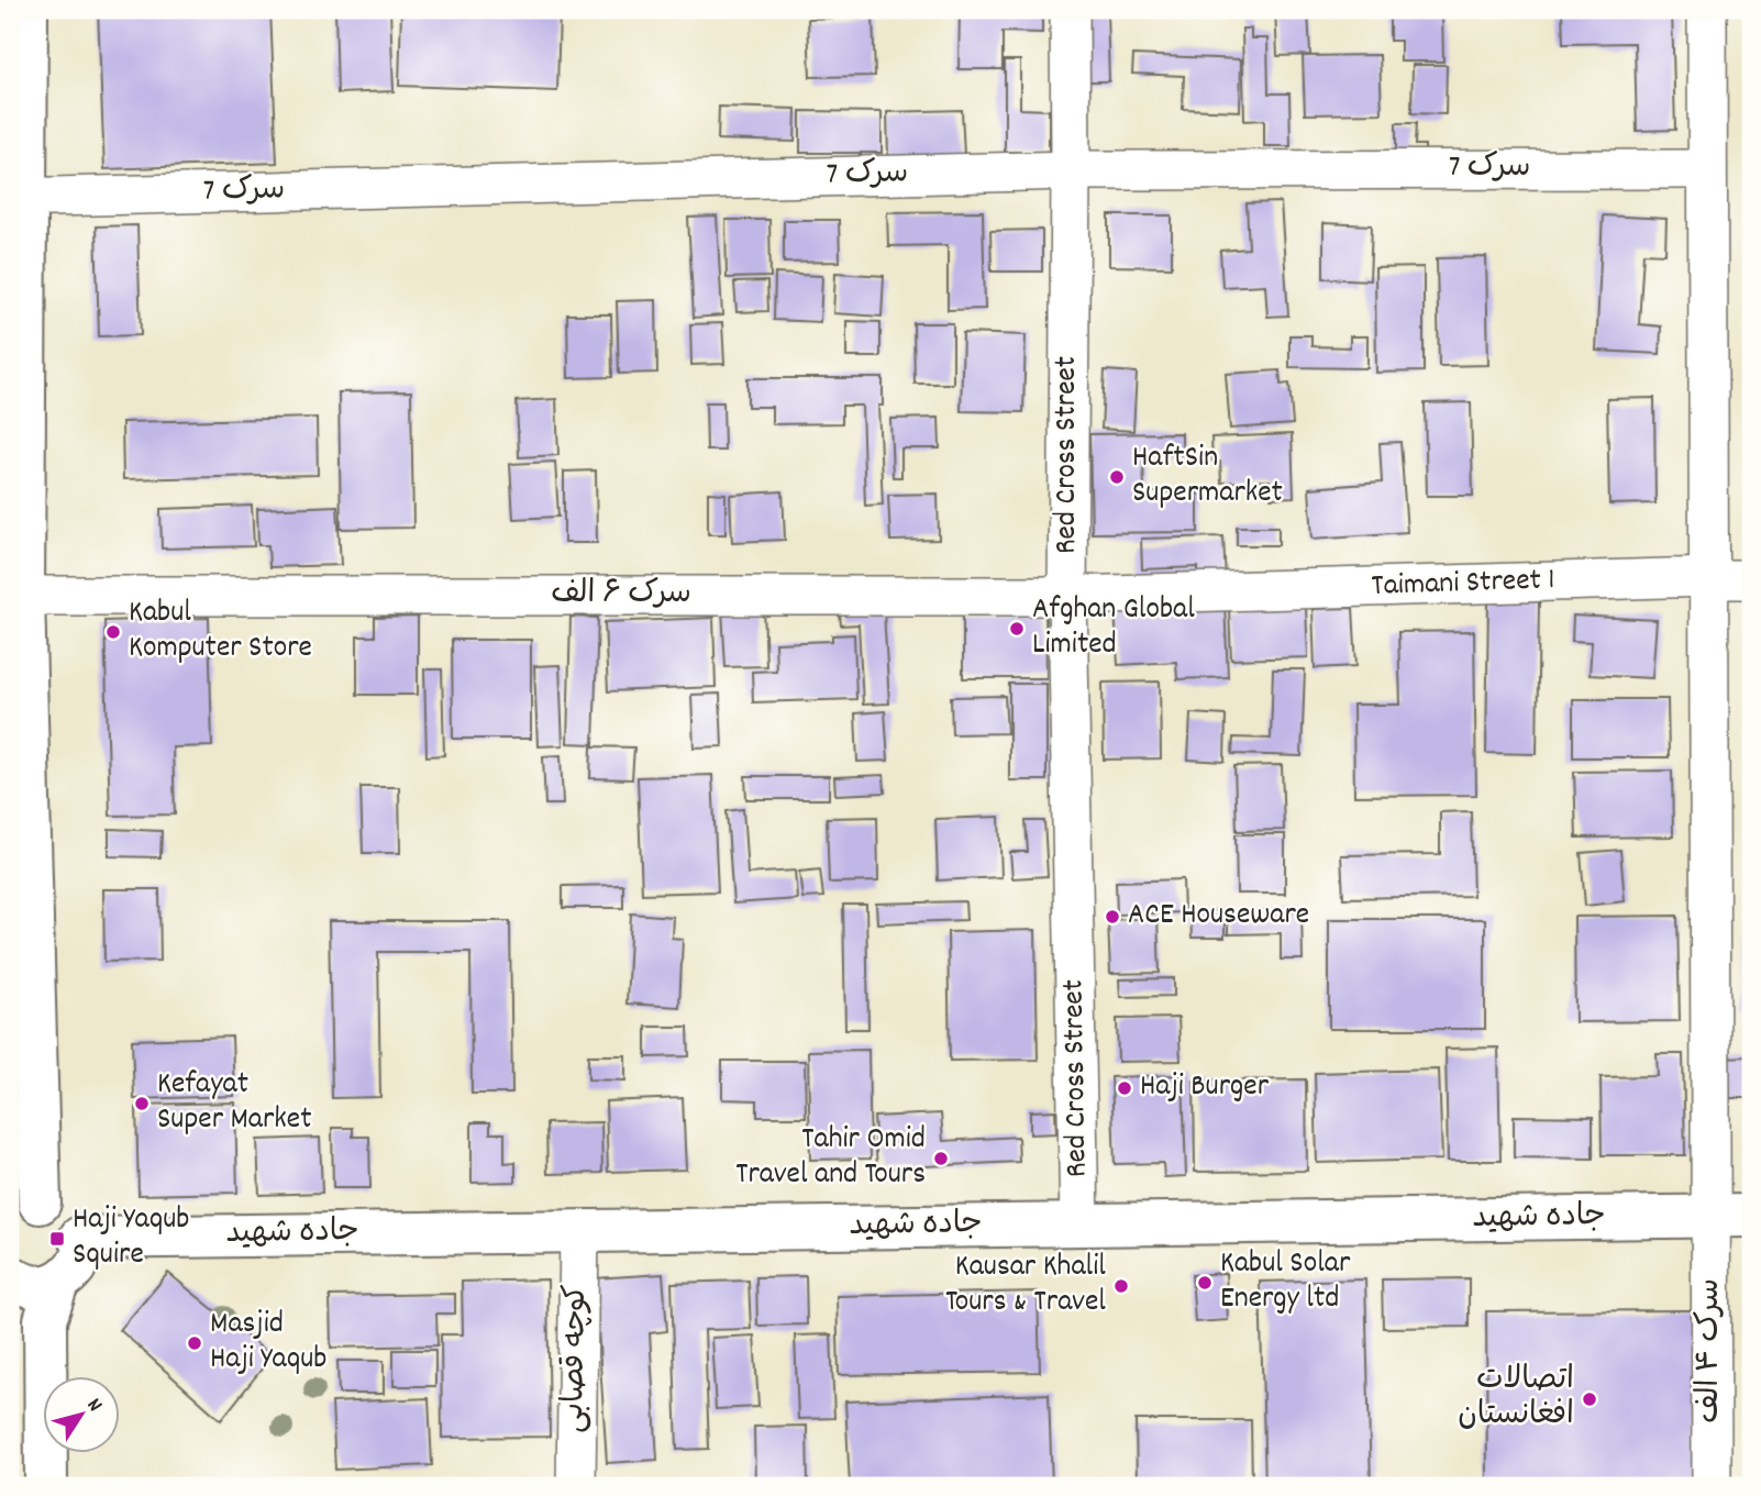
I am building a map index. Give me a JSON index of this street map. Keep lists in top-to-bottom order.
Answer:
{
  "streets": {
    "main road": ["جاده شهید"],
    "street": [
      "سرک 7",
      "Red Cross Street",
      "Taimani Street 1",
      "سرک ۶ الف",
      "سرک ۴ الف",
      "کوچه قصابی"
    ]
  },
  "crossings": [
    ["سرک 7", "Red Cross Street"],
    ["سرک 7", "سرک ۴ الف"],
    ["Red Cross Street", "سرک ۶ الف"],
    ["Red Cross Street", "جاده شهید"],
    ["Taimani Street 1", "سرک ۶ الف"],
    ["Taimani Street 1", "سرک ۴ الف"],
    ["جاده شهید", "سرک ۴ الف"],
    ["جاده شهید", "کوچه قصابی"]
  ],
  "places": {
    "other": [
      "HaftSin Supermarket",
      "Afghan Global Limited",
      "Kabul Komputer Store",
      "ACE Houseware",
      "Haji Burger",
      "Kefayat Super Market",
      "Tahir Omid Travel and Tours",
      "Kabul Solar Energy ltd",
      "Kausar Khalil Tours & Travel",
      "Masjid Haji Yaqub",
      "اتصالات افغانستان"
    ],
    "transit": ["Haji Yaqub Squire"]
  },
  "north": "top right"
}
